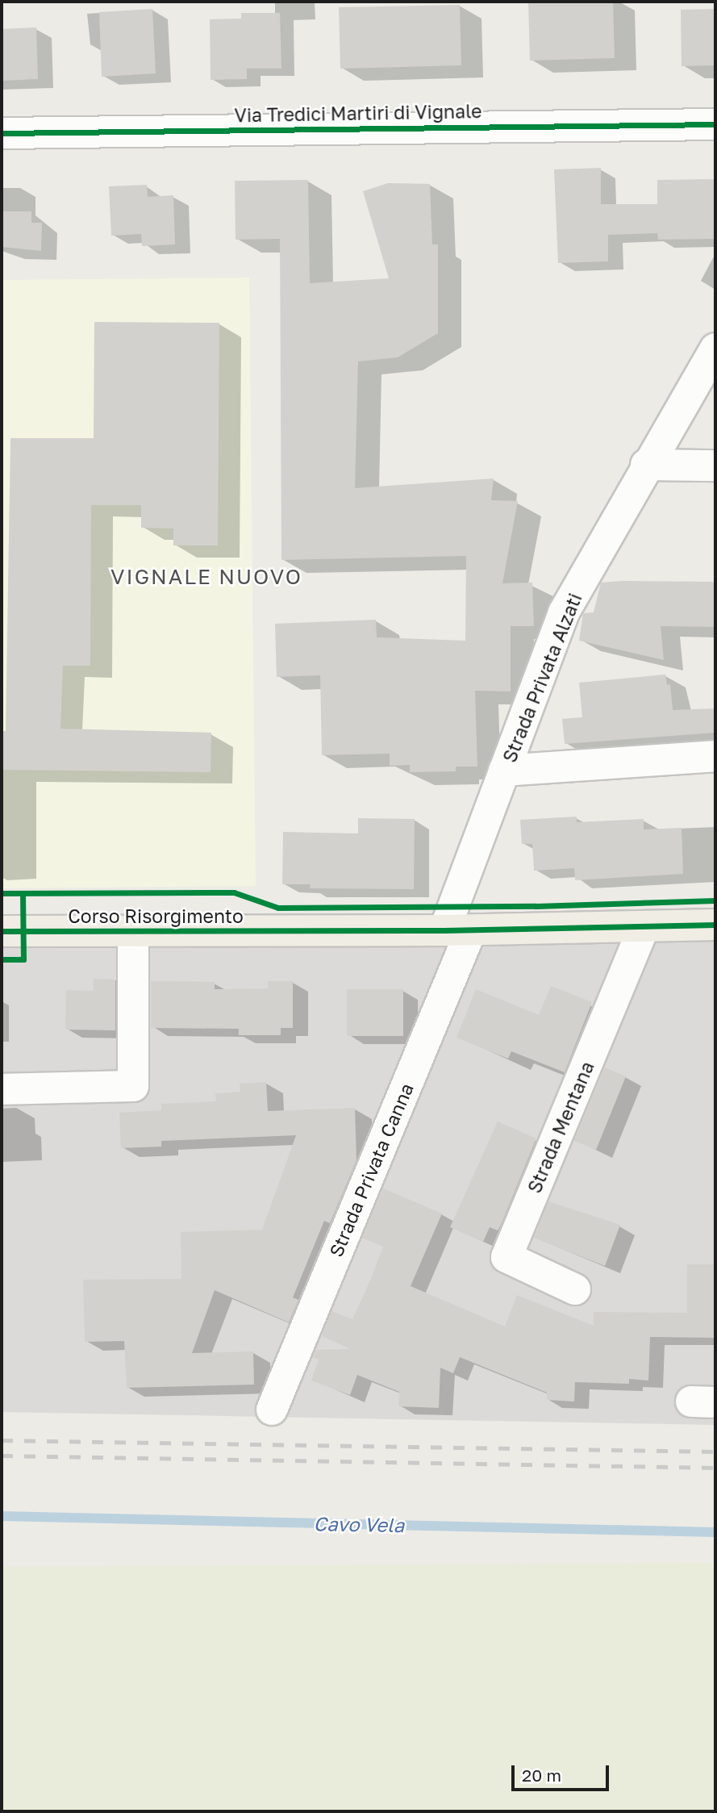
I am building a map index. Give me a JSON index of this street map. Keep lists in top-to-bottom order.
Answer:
{
  "streets": {
    "main road": ["Corso Risorgimento"],
    "street": [
      "Via Tredici Martiri di Vignale",
      "Strada Privata Alzati",
      "Strada Mentana",
      "Strada Privata Canna"
    ]
  },
  "crossings": [
    ["Strada Privata Alzati", "Corso Risorgimento"],
    ["Strada Privata Alzati", "Strada Privata Canna"],
    ["Corso Risorgimento", "Strada Mentana"],
    ["Corso Risorgimento", "Strada Privata Canna"]
  ],
  "districts": ["VIGNALE NUOVO"],
  "water": ["Cavo Vela"],
  "scale_bar": "20 m"
}
